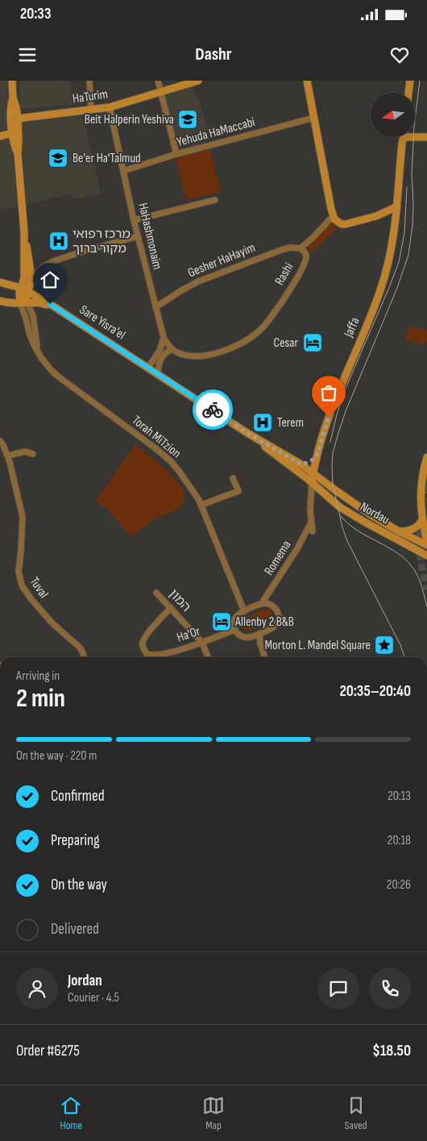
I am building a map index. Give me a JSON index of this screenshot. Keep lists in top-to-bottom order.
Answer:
{
  "streets": {
    "street": [
      "HaTurim",
      "Yehuda HaMaccabi",
      "HaHashmonaim",
      "Gesher HaHayim",
      "Rashi",
      "Sare Yisra'el",
      "Jaffa",
      "Torah MiTzion",
      "Nordau",
      "Romema",
      "Tuval",
      "המון",
      "Ha'Or"
    ]
  },
  "crossings": [
    ["HaTurim", "HaHashmonaim"],
    ["Yehuda HaMaccabi", "HaHashmonaim"],
    ["HaHashmonaim", "Gesher HaHayim"],
    ["Gesher HaHayim", "Rashi"],
    ["Sare Yisra'el", "Nordau"],
    ["Jaffa", "Nordau"],
    ["Jaffa", "Romema"],
    ["Torah MiTzion", "Romema"],
    ["Torah MiTzion", "Ha'Or"],
    ["Romema", "Ha'Or"],
    ["המון", "Ha'Or"]
  ],
  "places": {
    "school or university": ["Beit Halperin Yeshiva", "Be'er Ha'Talmud"],
    "hospital": ["מרכז רפואי מקור ברוך", "Terem"],
    "hotel": ["Cesar", "Allenby 2 B&B"],
    "place": ["Morton L. Mandel Square"]
  },
  "north": "left",
  "page": {
    "status": "20:33",
    "header": "Dashr",
    "heading": ["2 min", "Arriving in", "20:35–20:40"],
    "panel": [
      "Jordan",
      "Courier · 4.5",
      "Order #6275",
      "$18.50"
    ],
    "bar": "On the way · 220 m",
    "list": [
      ["Confirmed", "20:13"],
      ["Preparing", "20:18"],
      ["On the way", "20:26"],
      "Delivered"
    ],
    "tabs": ["Home", "Map", "Saved"]
  }
}
